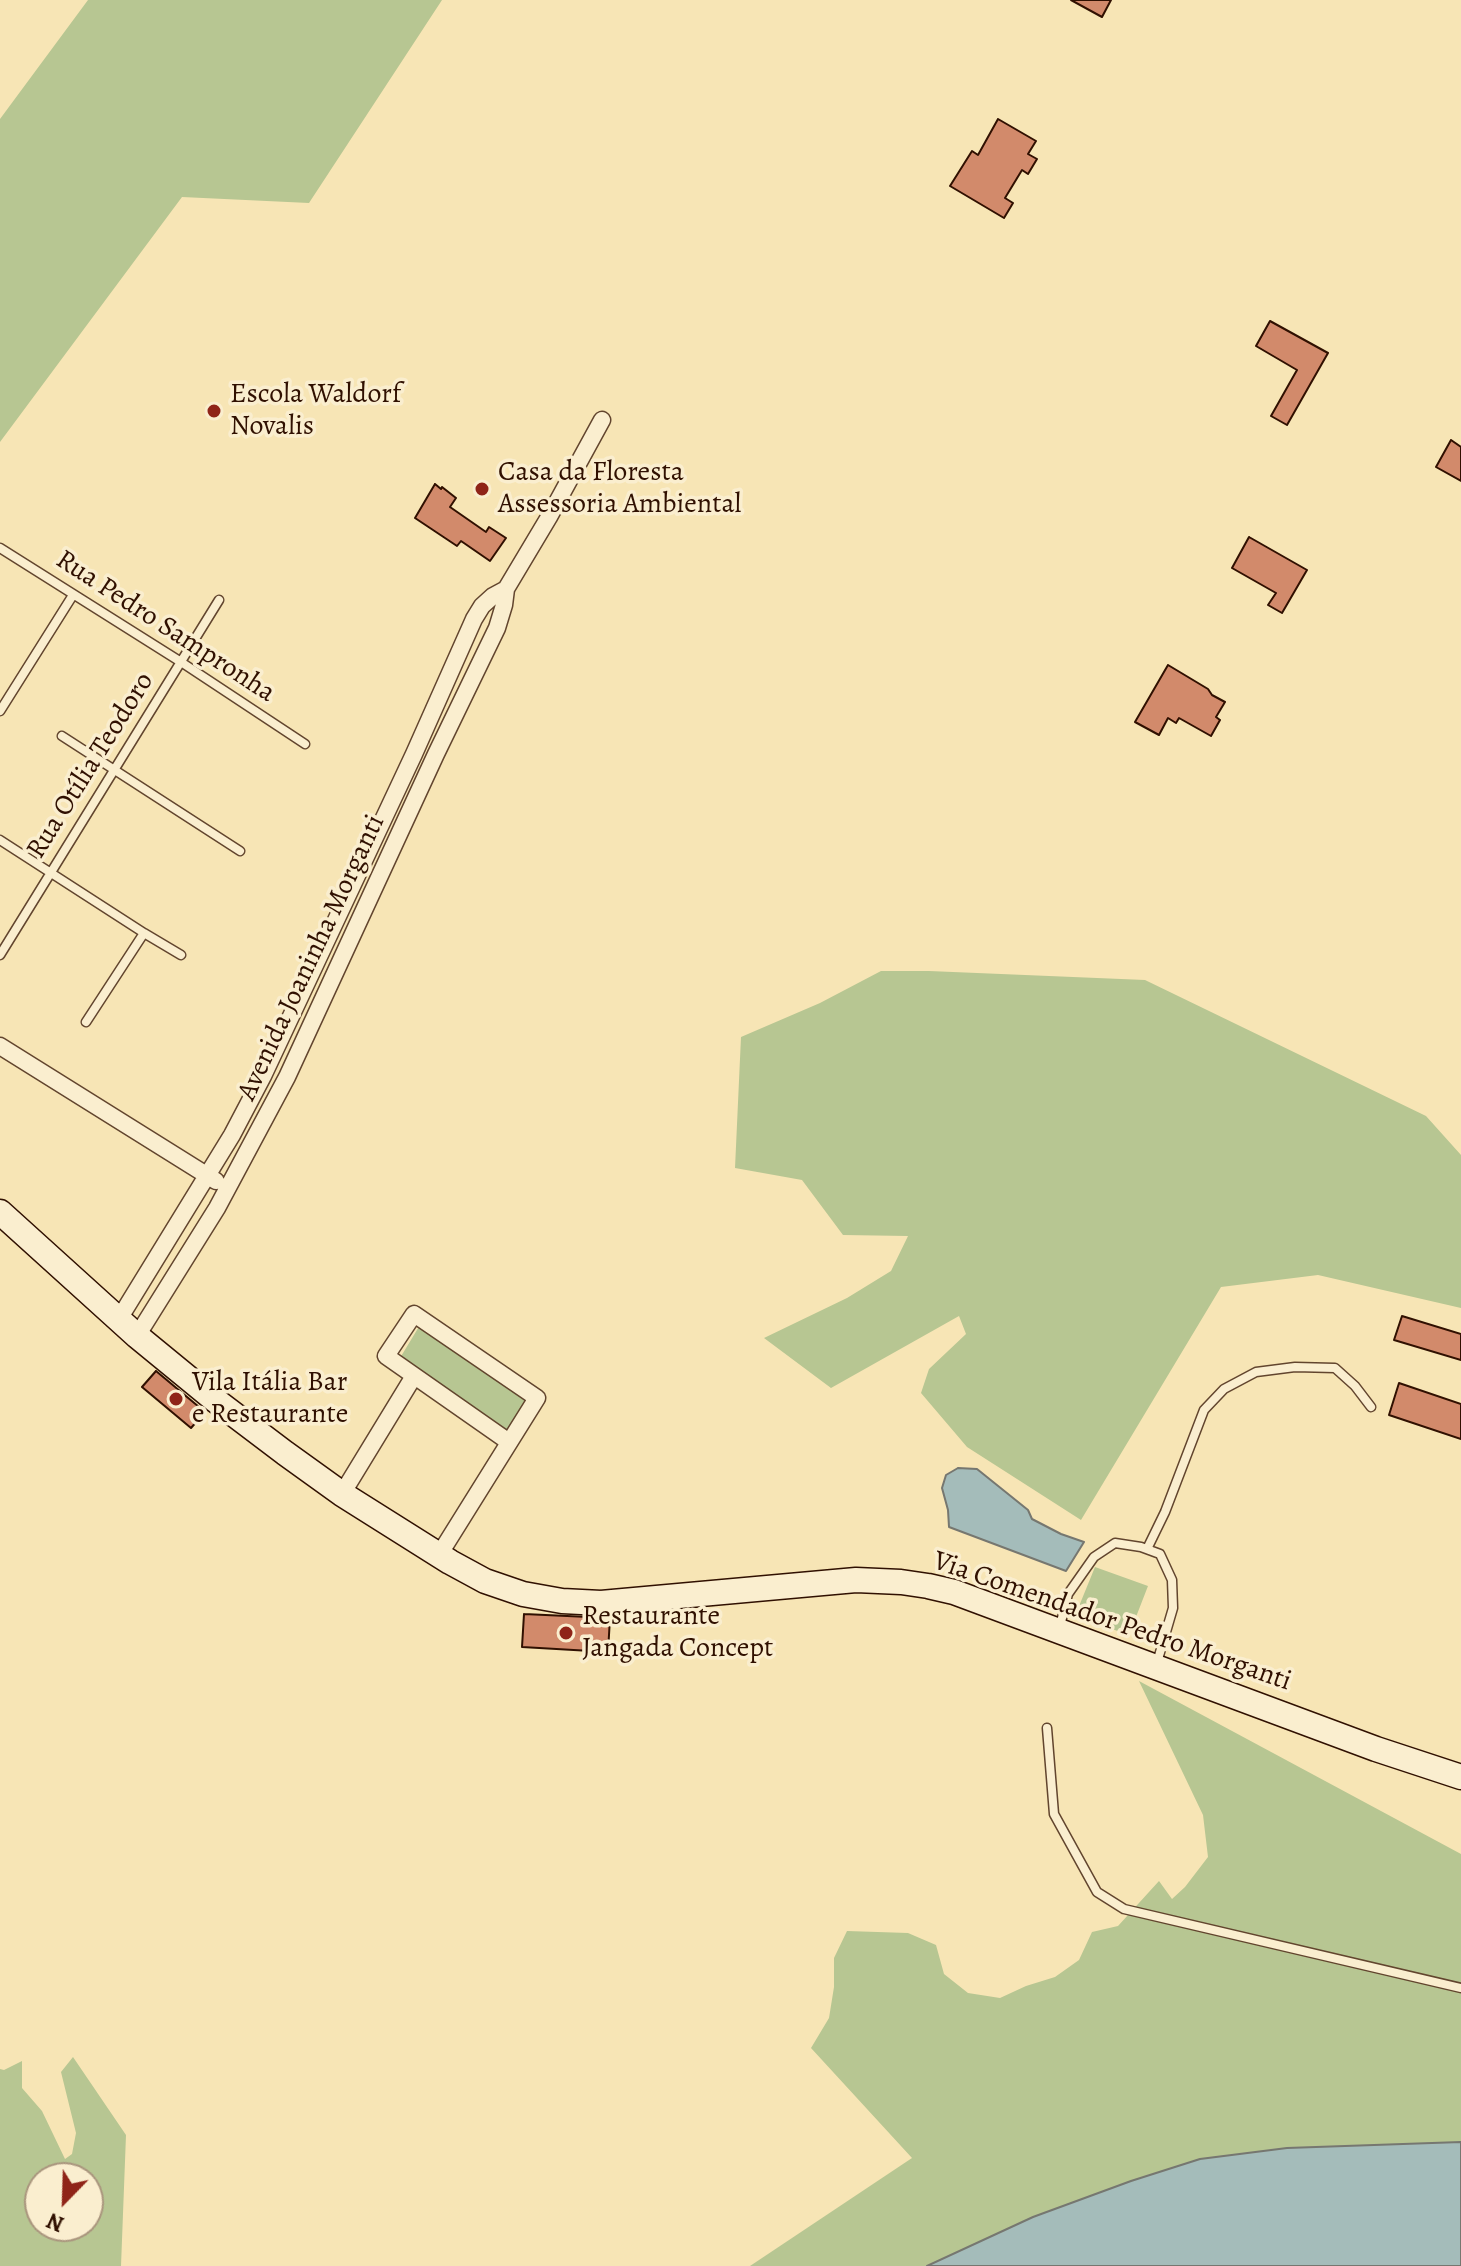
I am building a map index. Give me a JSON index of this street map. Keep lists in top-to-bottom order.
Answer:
{
  "streets": {
    "street": ["Avenida Joaninha Morganti", "Via Comendador Pedro Morganti"],
    "lane": ["Rua Pedro Sampronha", "Rua Otília Teodoro"]
  },
  "crossings": [
    ["Rua Pedro Sampronha", "Rua Otília Teodoro"],
    ["Avenida Joaninha Morganti", "Via Comendador Pedro Morganti"]
  ],
  "places": [
    "Escola Waldorf Novalis",
    "Casa da Floresta Assessoria Ambiental",
    "Vila Itália Bar e Restaurante",
    "Restaurante Jangada Concept"
  ],
  "north": "bottom left"
}
